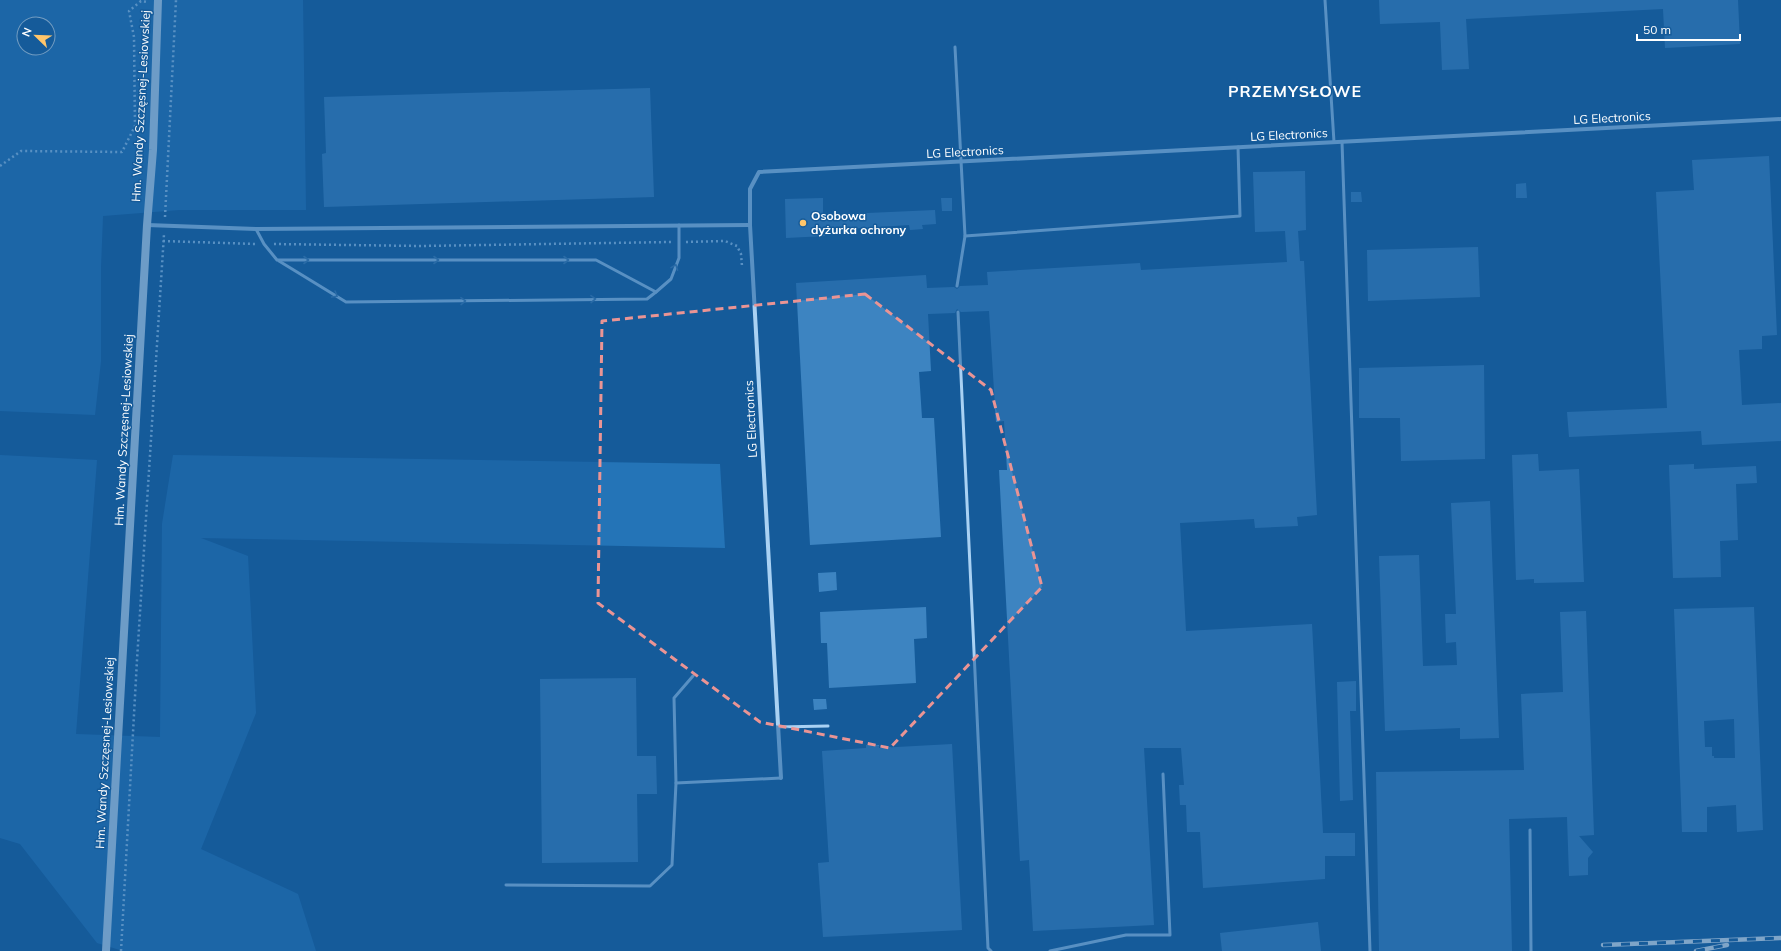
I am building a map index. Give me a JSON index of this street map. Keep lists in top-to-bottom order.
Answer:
{
  "streets": {
    "street": ["Hm. Wandy Szczęsnej-Lesiowskiej", "LG Electronics"]
  },
  "districts": ["PRZEMYSŁOWE"],
  "places": ["Osobowa dyżurka ochrony"],
  "scale_bar": "50 m",
  "north": "top left"
}
